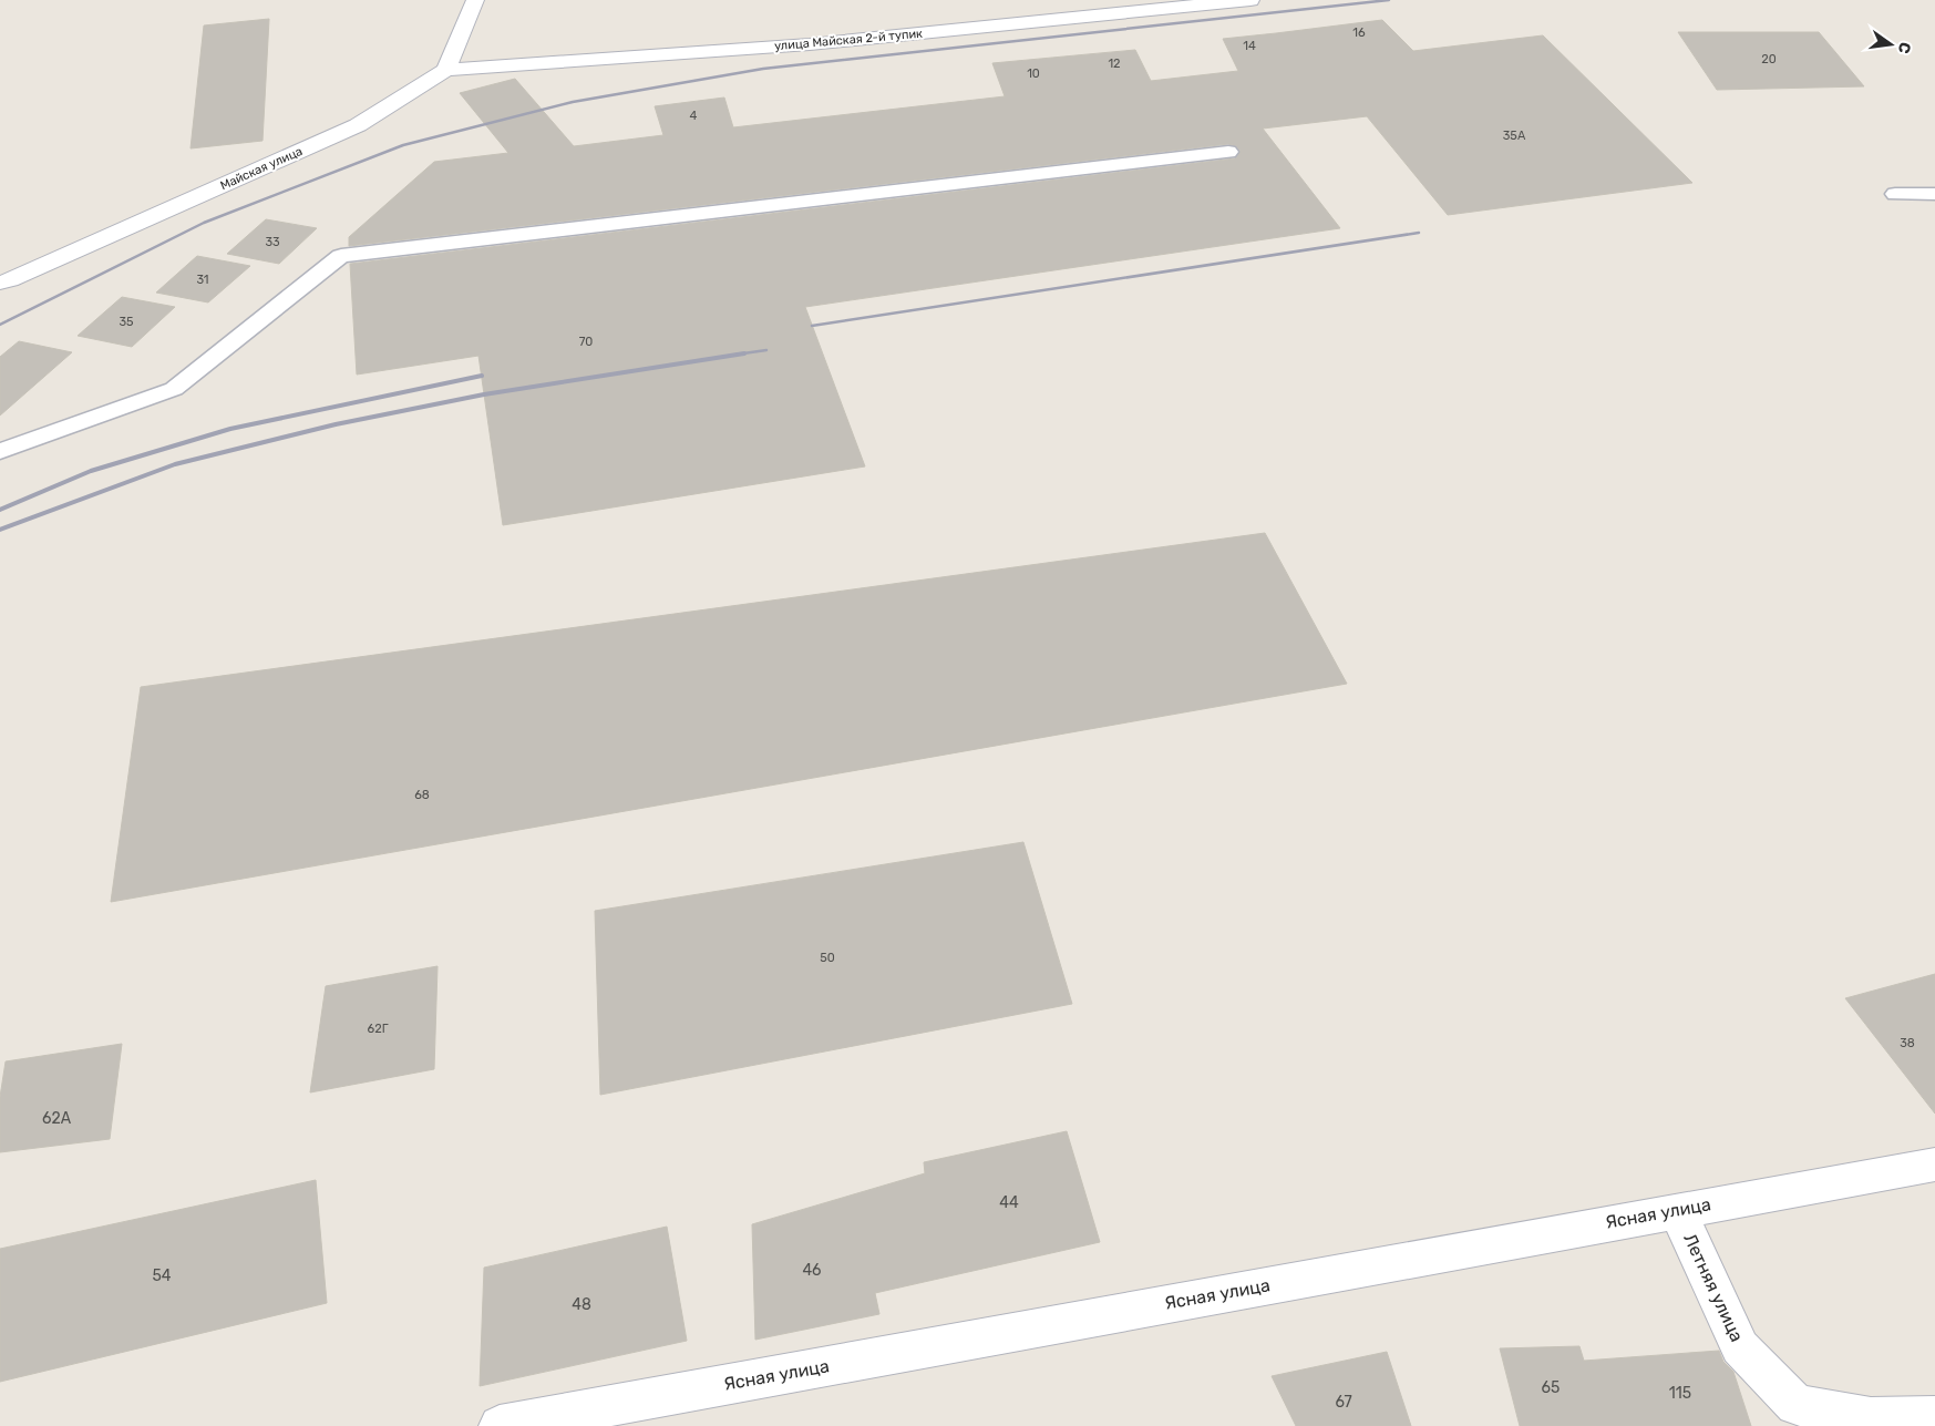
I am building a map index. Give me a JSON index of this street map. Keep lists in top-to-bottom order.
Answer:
{
  "streets": {
    "street": [
      "улица Майская 2-й тупик",
      "Майская улица",
      "Ясная улица",
      "Летняя улица"
    ]
  },
  "crossings": [
    ["улица Майская 2-й тупик", "Майская улица"],
    ["Ясная улица", "Летняя улица"]
  ],
  "house_numbers": [
    "16",
    "14",
    "20",
    "12",
    "10",
    "4",
    "35А",
    "33",
    "31",
    "35",
    "70",
    "68",
    "50",
    "62Г",
    "38",
    "62А",
    "44",
    "46",
    "54",
    "48",
    "65",
    "115",
    "67"
  ],
  "north": "right"
}
